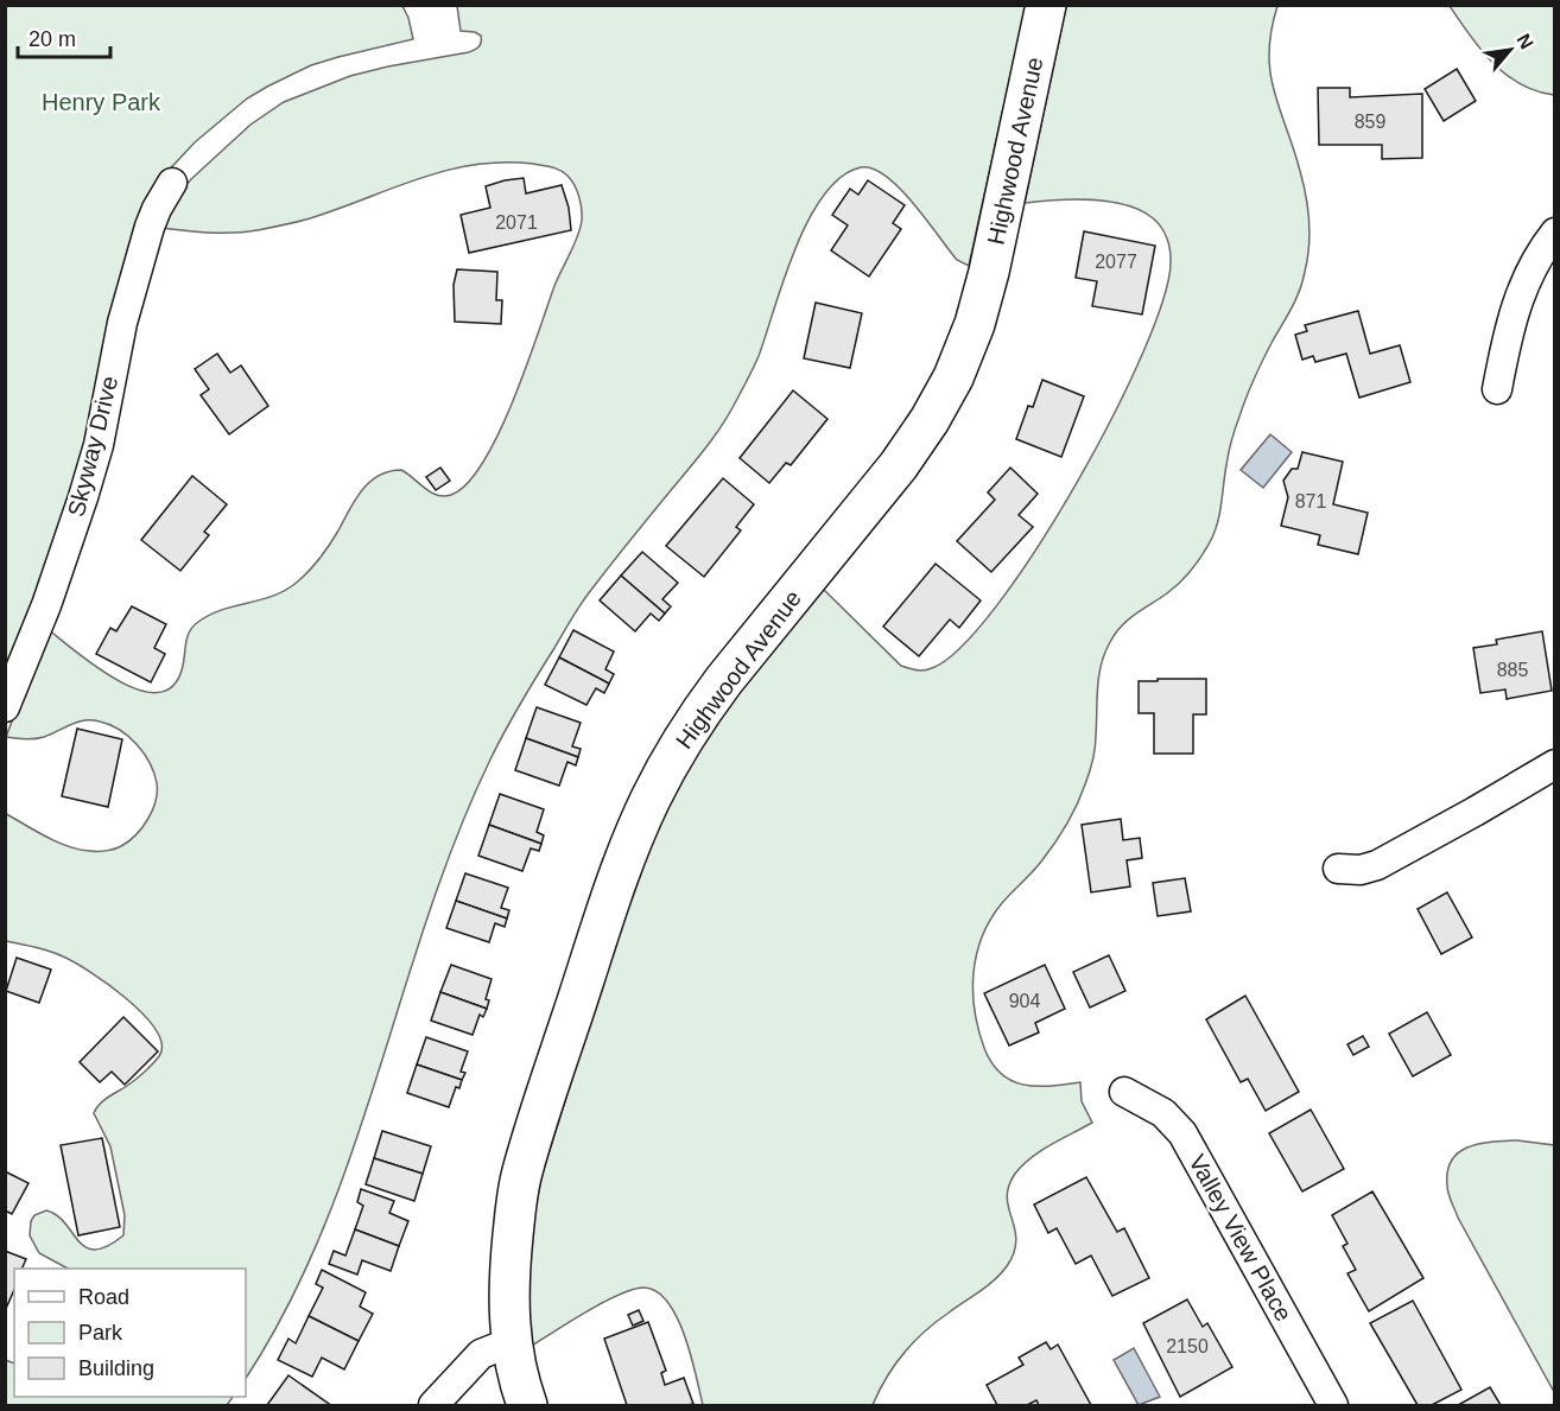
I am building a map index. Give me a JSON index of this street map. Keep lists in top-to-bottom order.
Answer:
{
  "streets": {
    "street": ["Highwood Avenue", "Skyway Drive", "Valley View Place"]
  },
  "parks": ["Henry Park"],
  "house_numbers": [
    "859",
    "2071",
    "2077",
    "871",
    "885",
    "904",
    "2150"
  ],
  "legend": ["Road", "Park", "Building"],
  "scale_bar": "20 m",
  "north": "top right"
}
